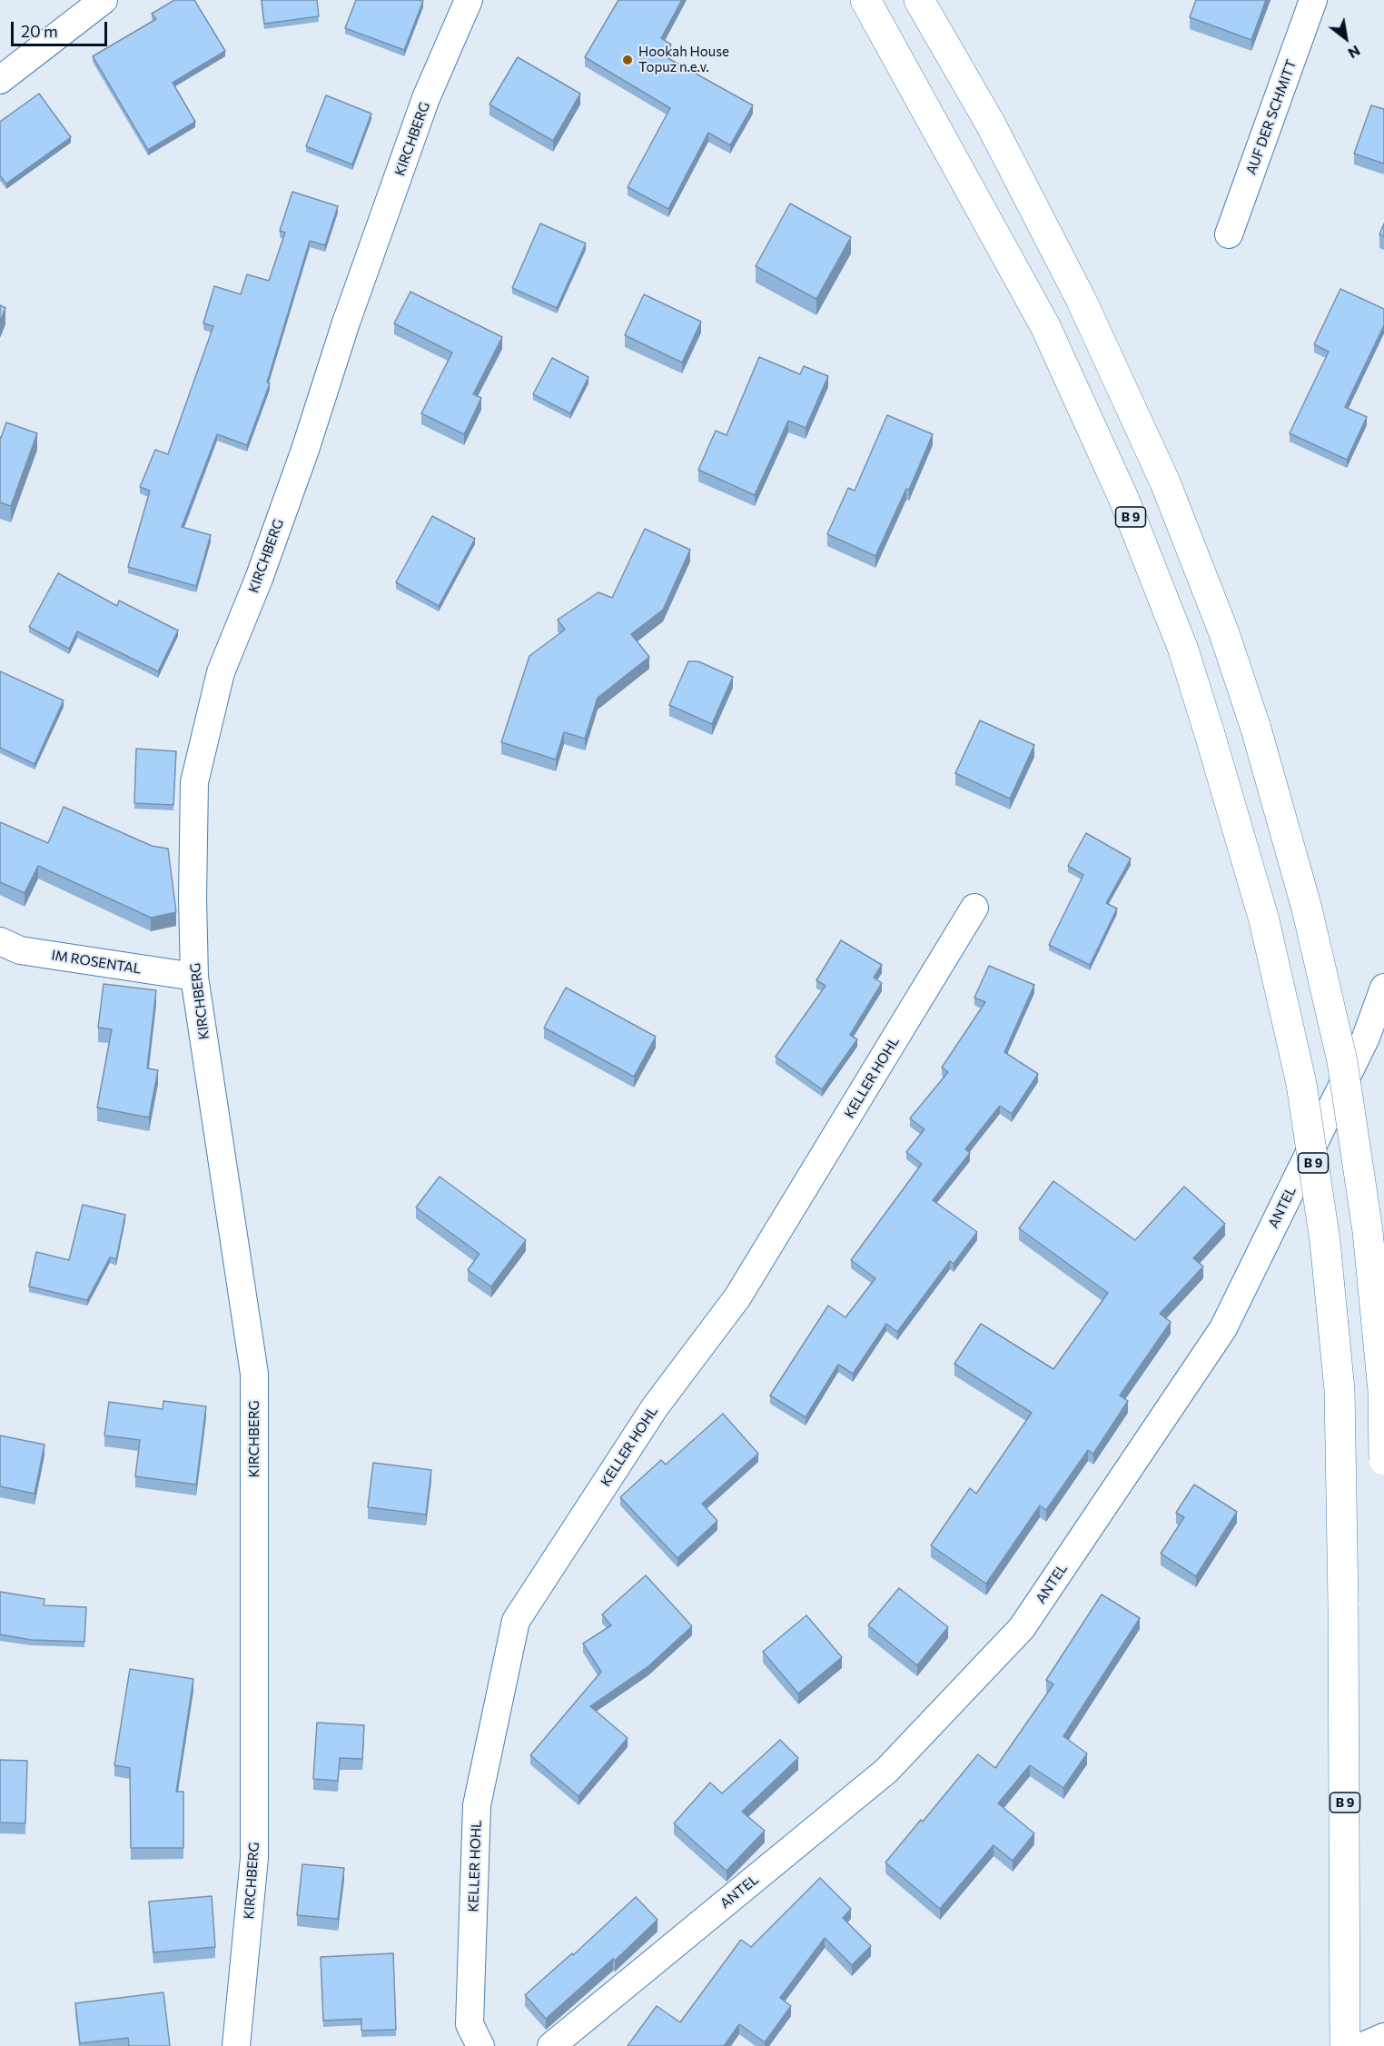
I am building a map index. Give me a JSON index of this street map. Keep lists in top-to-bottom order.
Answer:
{
  "streets": {
    "highway": ["B 9"],
    "street": [
      "AUF DER SCHMITT",
      "KIRCHBERG",
      "IM ROSENTAL",
      "KELLER HOHL",
      "ANTEL"
    ]
  },
  "crossings": [
    ["KIRCHBERG", "IM ROSENTAL"]
  ],
  "places": ["Hookah House Topuz n.e.v."],
  "scale_bar": "20 m",
  "north": "bottom right"
}
